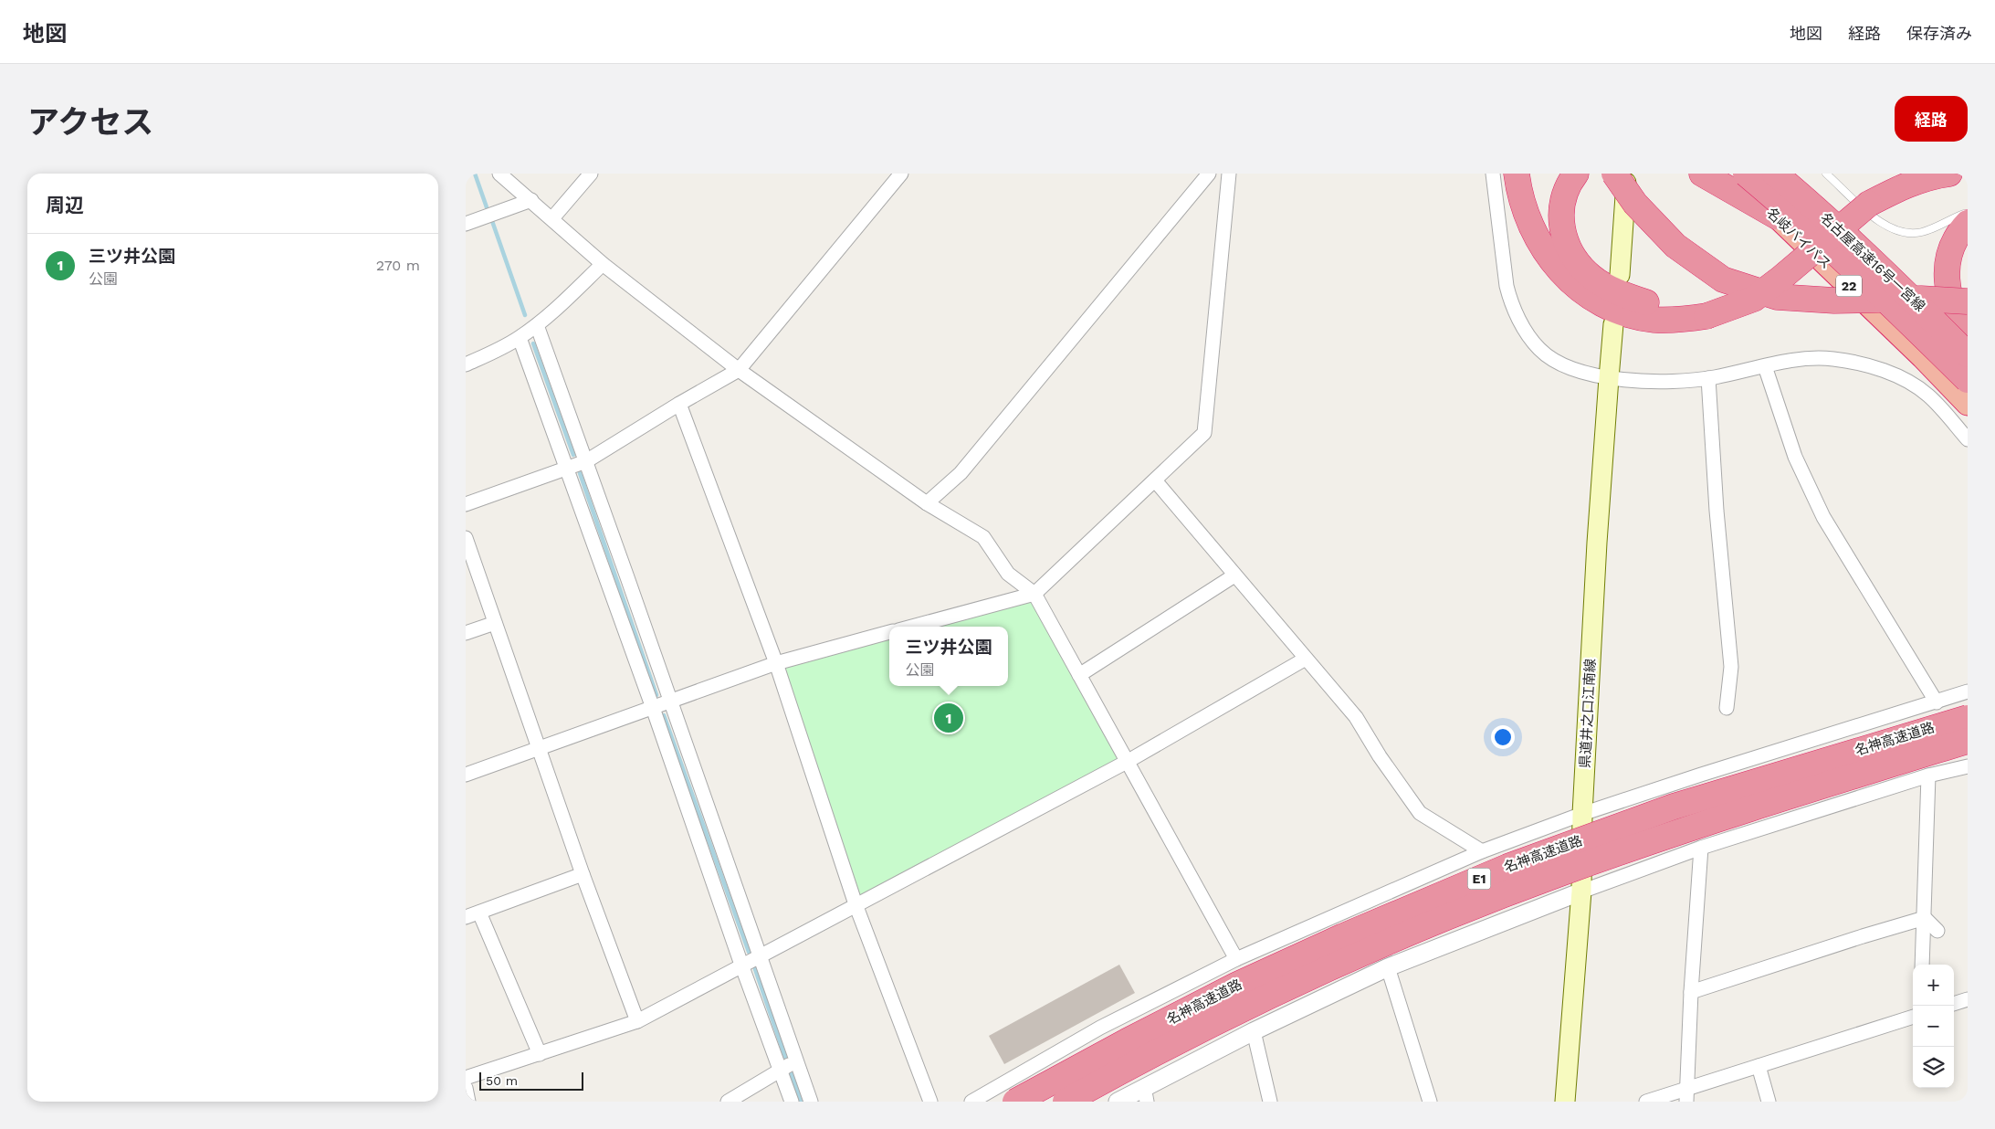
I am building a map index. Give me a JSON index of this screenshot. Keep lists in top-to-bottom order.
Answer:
{
  "streets": {
    "highway": [
      "名岐バイパス",
      "名古屋高速16号一宮線",
      "22",
      "名神高速道路",
      "E1"
    ],
    "main road": ["県道井之口江南線"]
  },
  "scale_bar": "50 m",
  "page": {
    "header": "地図",
    "nav": ["地図", "経路", "保存済み"],
    "title": "アクセス",
    "buttons": "経路",
    "heading": "周辺",
    "list": [
      {
        "mark": "1",
        "name": "三ツ井公園",
        "note": "公園",
        "value": "270 m"
      }
    ],
    "popup": ["三ツ井公園", "公園"],
    "pins": "1",
    "map_buttons": ["+", "−"],
    "scale": "50 m"
  }
}
